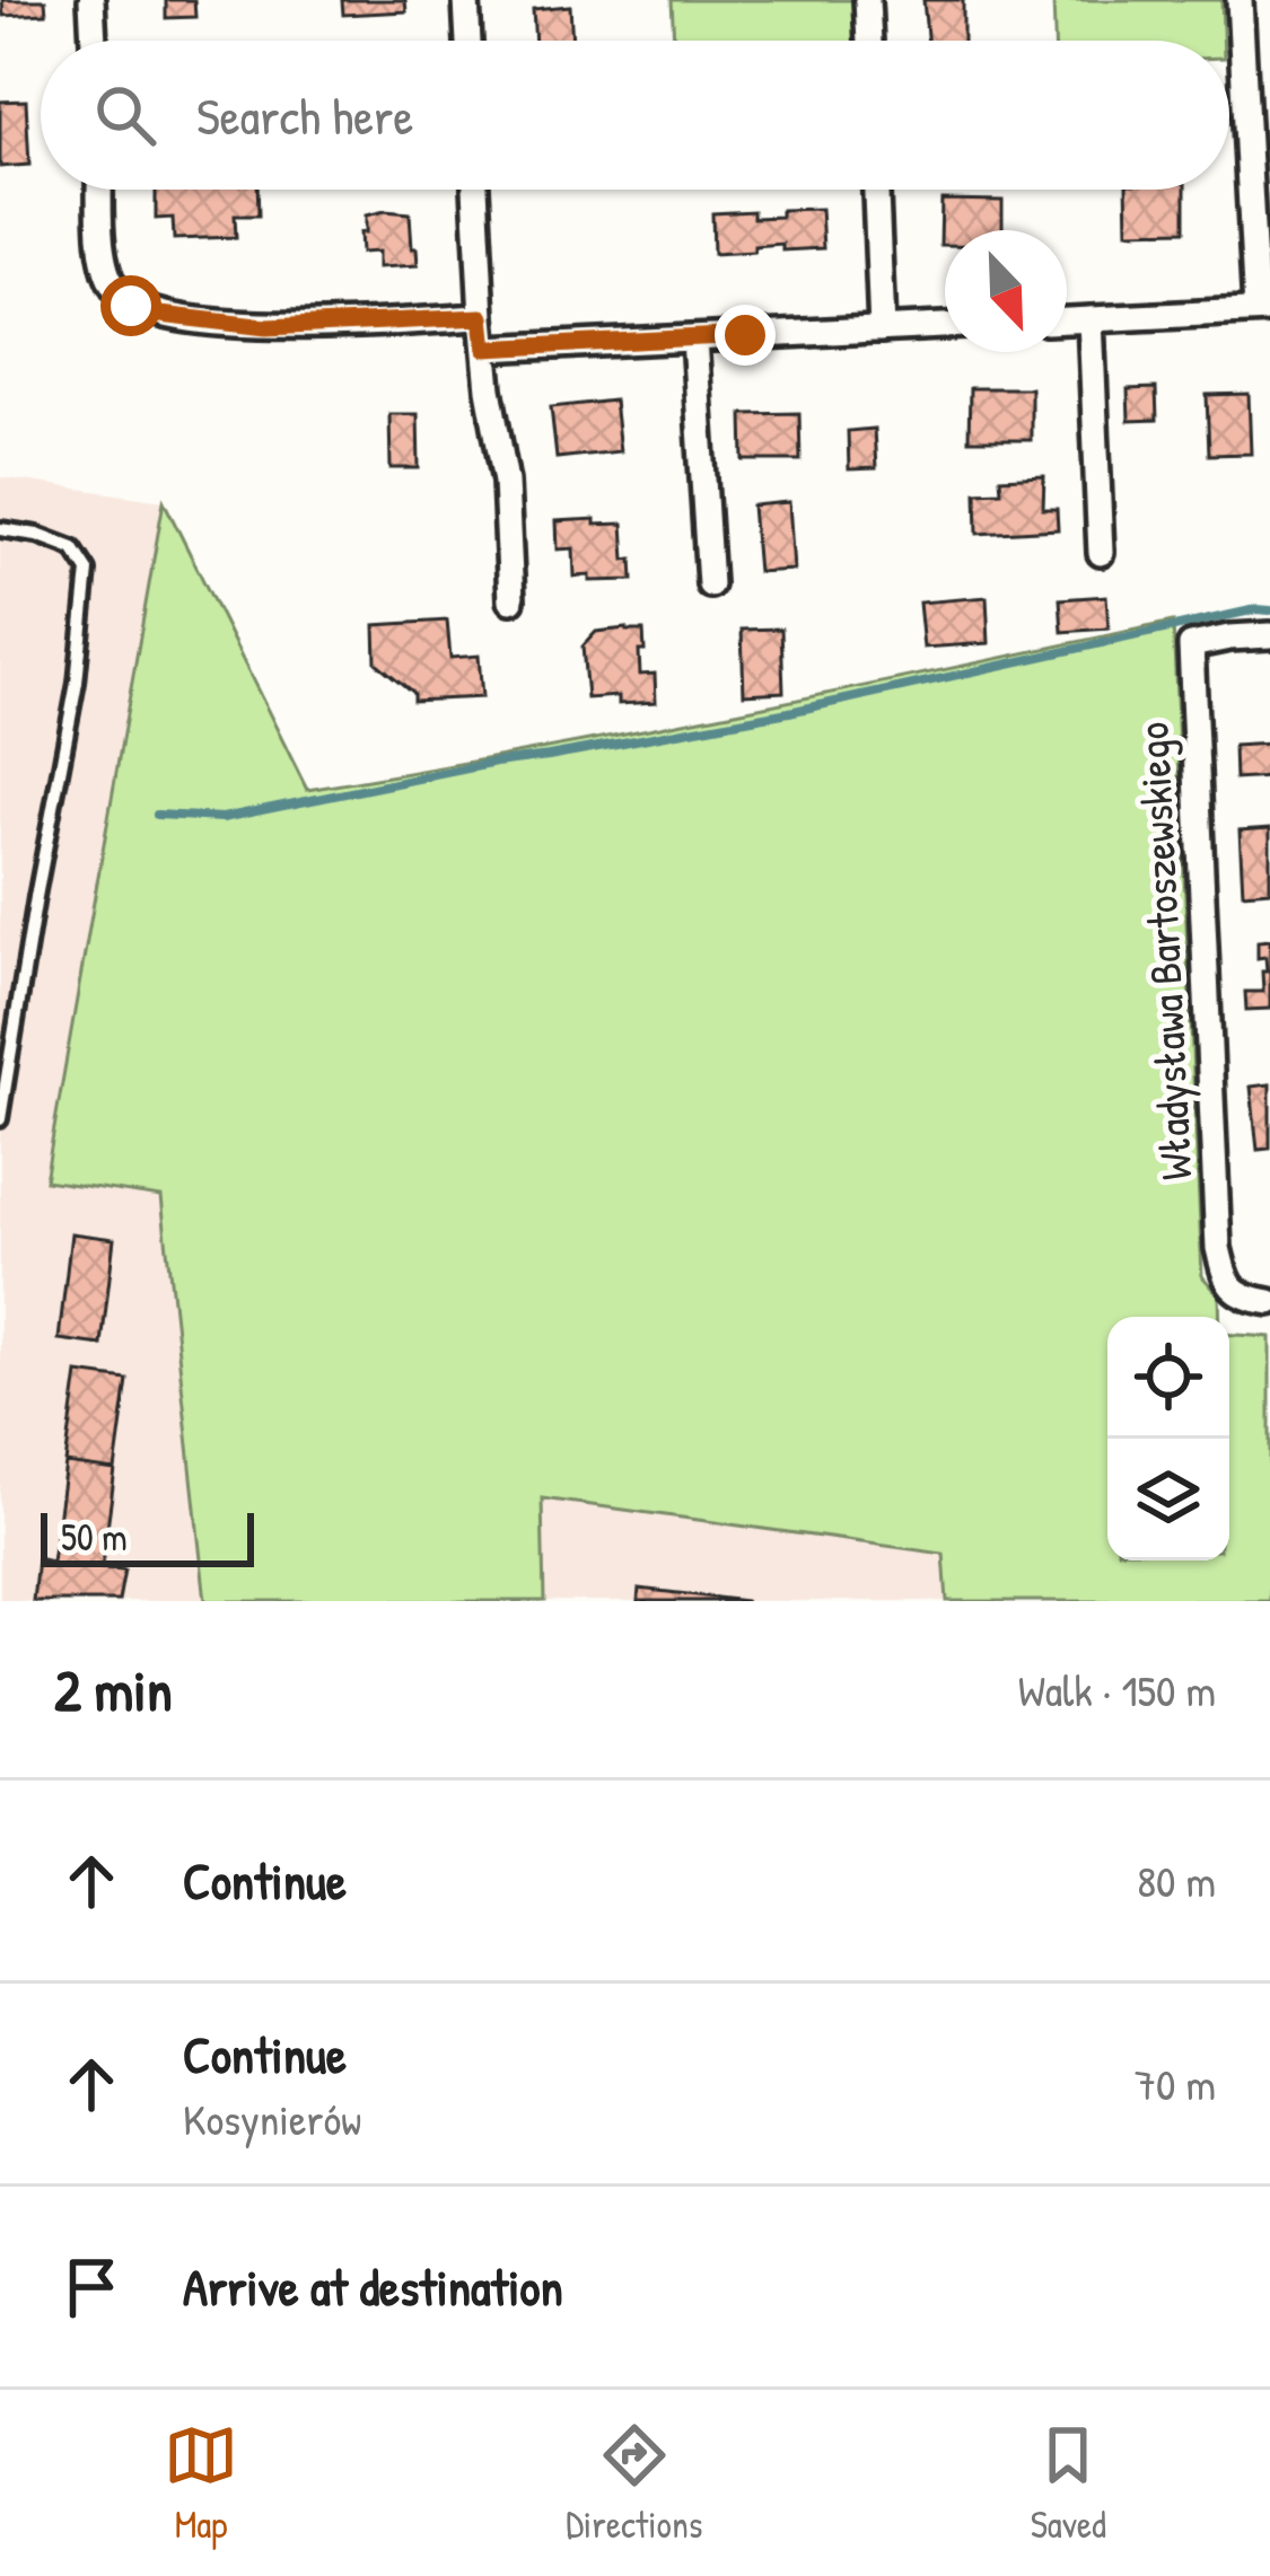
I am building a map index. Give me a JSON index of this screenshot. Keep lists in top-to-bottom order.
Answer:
{
  "streets": {
    "street": ["Władysława Bartoszewskiego"]
  },
  "scale_bar": "50 m",
  "north": "bottom right",
  "page": {
    "search": "Search here",
    "scale": "50 m",
    "heading": ["2 min", "Walk · 150 m"],
    "list": [
      ["Continue", "80 m"],
      ["Continue", "Kosynierów", "70 m"],
      "Arrive at destination"
    ],
    "nav": ["Map", "Directions", "Saved"]
  }
}
